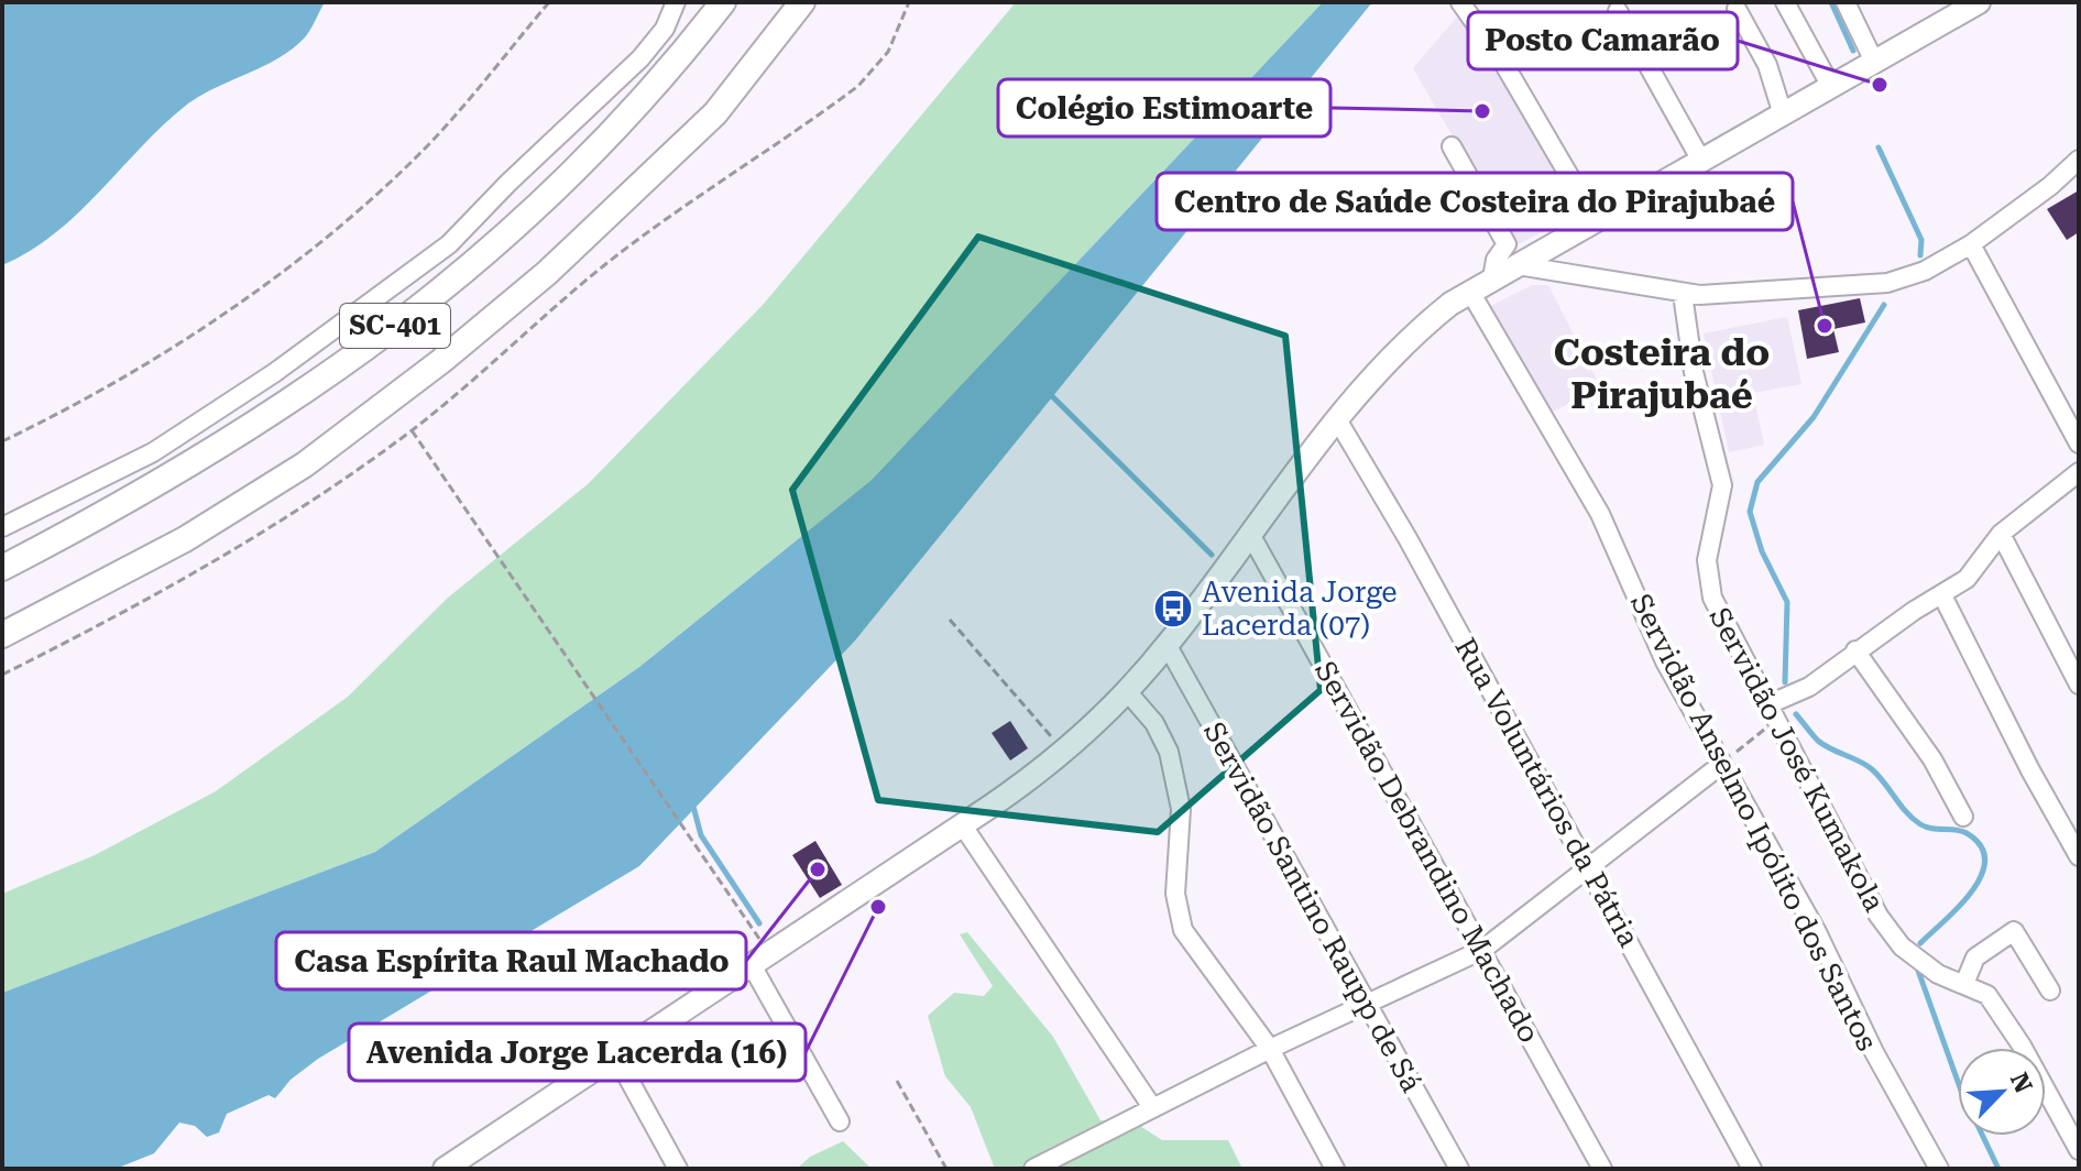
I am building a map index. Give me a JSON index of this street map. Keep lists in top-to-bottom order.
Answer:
{
  "streets": {
    "highway": ["SC-401"],
    "street": [
      "Servidão José Kumakola",
      "Rua Voluntários da Pátria",
      "Servidão Anselmo Ipólito dos Santos",
      "Servidão Debrandino Machado",
      "Servidão Santino Raupp de Sá"
    ]
  },
  "districts": ["Costeira do Pirajubaé"],
  "places": {
    "other": [
      "Posto Camarão",
      "Colégio Estimoarte",
      "Centro de Saúde Costeira do Pirajubaé",
      "Casa Espírita Raul Machado",
      "Avenida Jorge Lacerda (16)"
    ],
    "bus stop": ["Avenida Jorge Lacerda (07)"]
  },
  "north": "top right"
}
